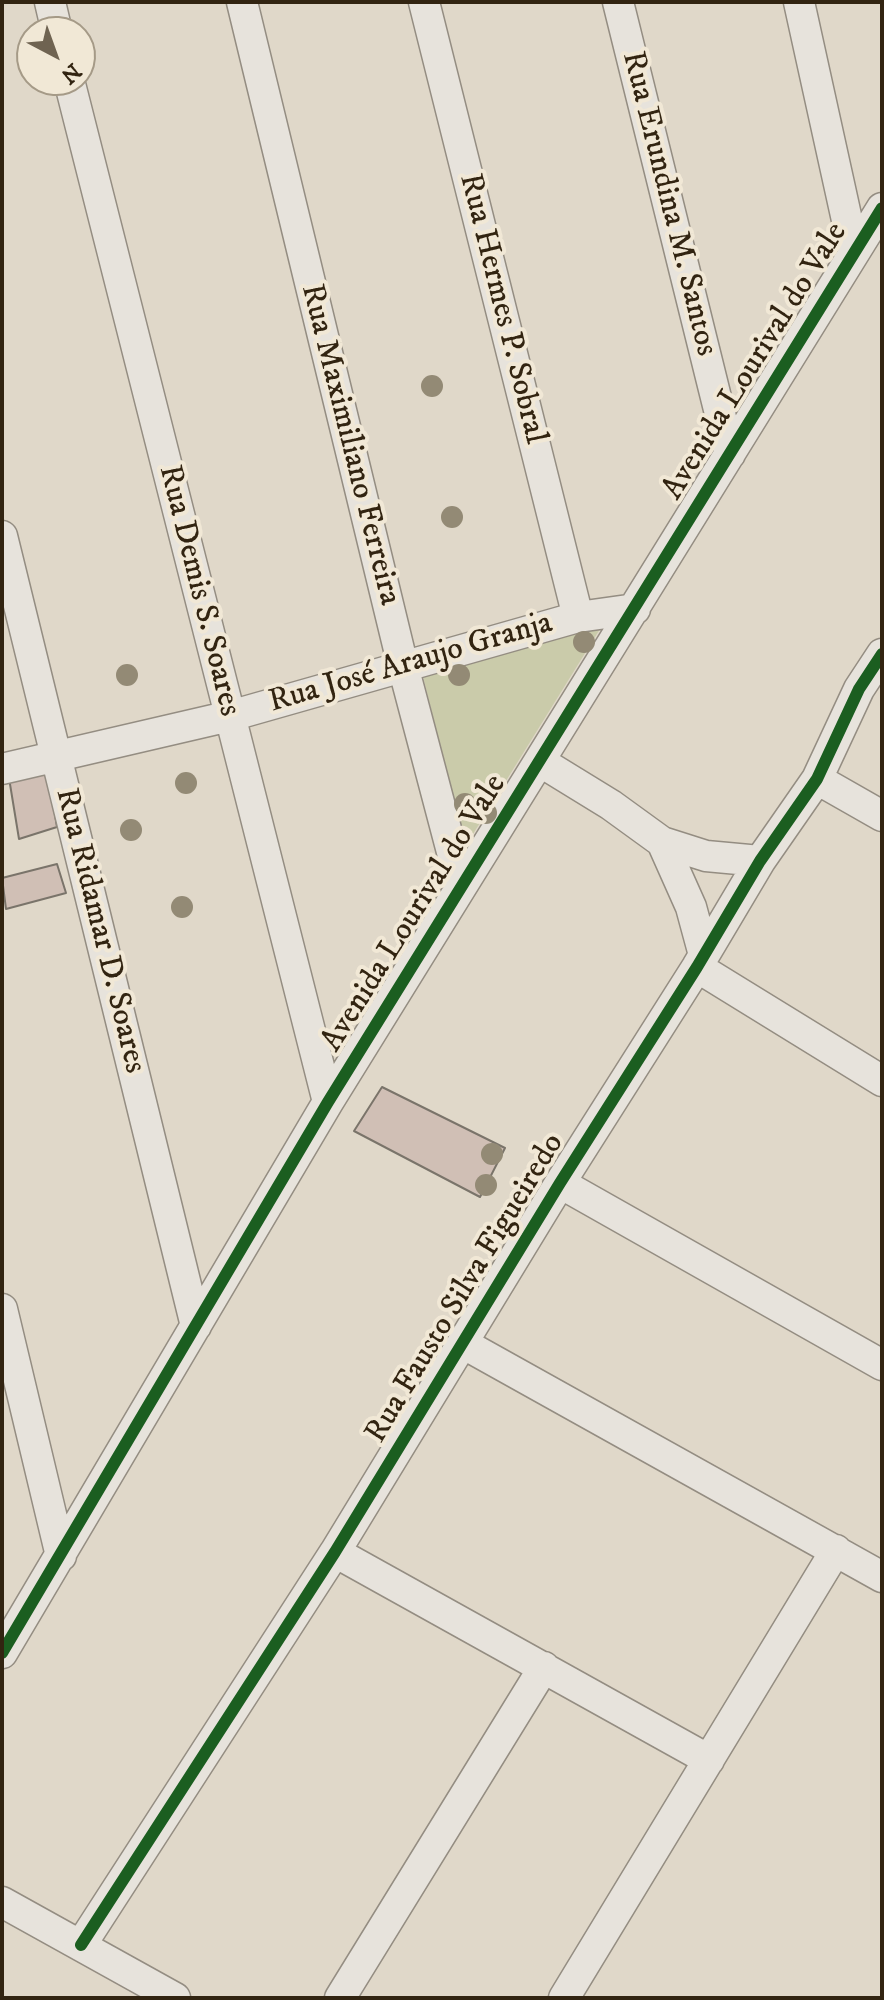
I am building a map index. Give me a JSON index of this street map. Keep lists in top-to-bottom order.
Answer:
{
  "streets": {
    "street": [
      "Rua Erundina M. Santos",
      "Rua Hermes P. Sobral",
      "Avenida Lourival do Vale",
      "Rua Maximiliano Ferreira",
      "Rua Demis S. Soares",
      "Rua José Araujo Granja",
      "Rua Ridamar D. Soares",
      "Rua Fausto Silva Figueiredo"
    ]
  },
  "crossings": [
    ["Rua Erundina M. Santos", "Avenida Lourival do Vale"],
    ["Rua Hermes P. Sobral", "Rua José Araujo Granja"],
    ["Avenida Lourival do Vale", "Rua Maximiliano Ferreira"],
    ["Avenida Lourival do Vale", "Rua Demis S. Soares"],
    ["Avenida Lourival do Vale", "Rua José Araujo Granja"],
    ["Avenida Lourival do Vale", "Rua Ridamar D. Soares"],
    ["Rua Maximiliano Ferreira", "Rua José Araujo Granja"],
    ["Rua Demis S. Soares", "Rua José Araujo Granja"],
    ["Rua José Araujo Granja", "Rua Ridamar D. Soares"]
  ],
  "north": "bottom right"
}
